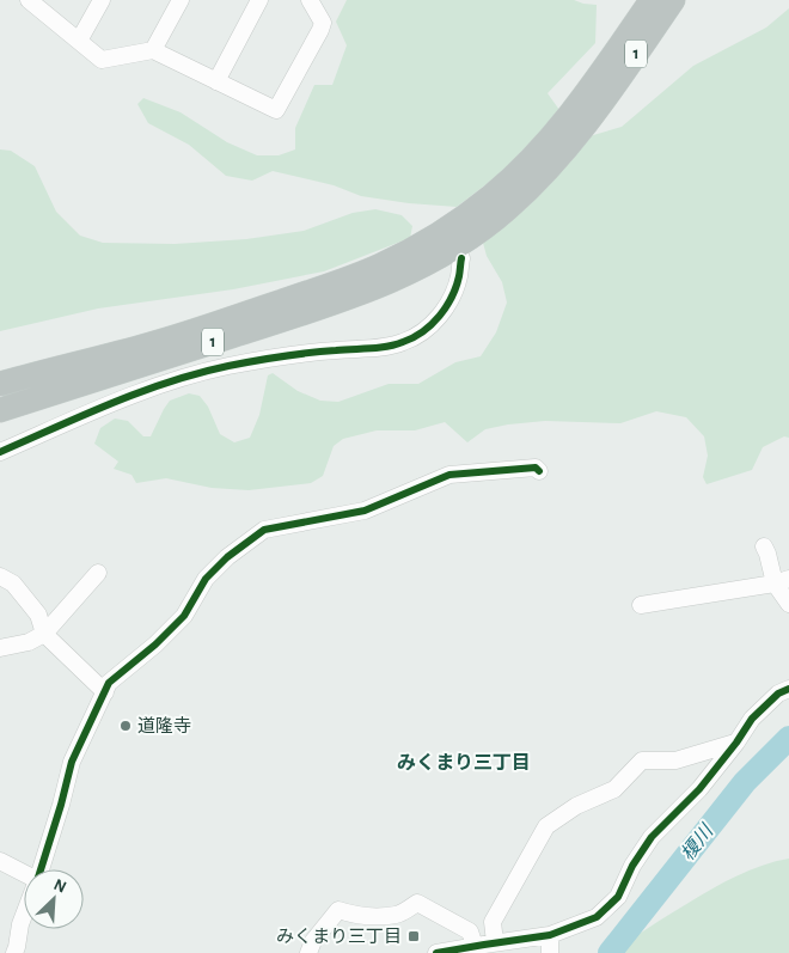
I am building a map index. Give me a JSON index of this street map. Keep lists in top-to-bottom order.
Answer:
{
  "streets": {
    "highway": ["1"]
  },
  "districts": ["みくまり三丁目"],
  "water": ["榎川"],
  "places": {
    "other": ["道隆寺"],
    "transit": ["みくまり三丁目"]
  },
  "north": "top right"
}
